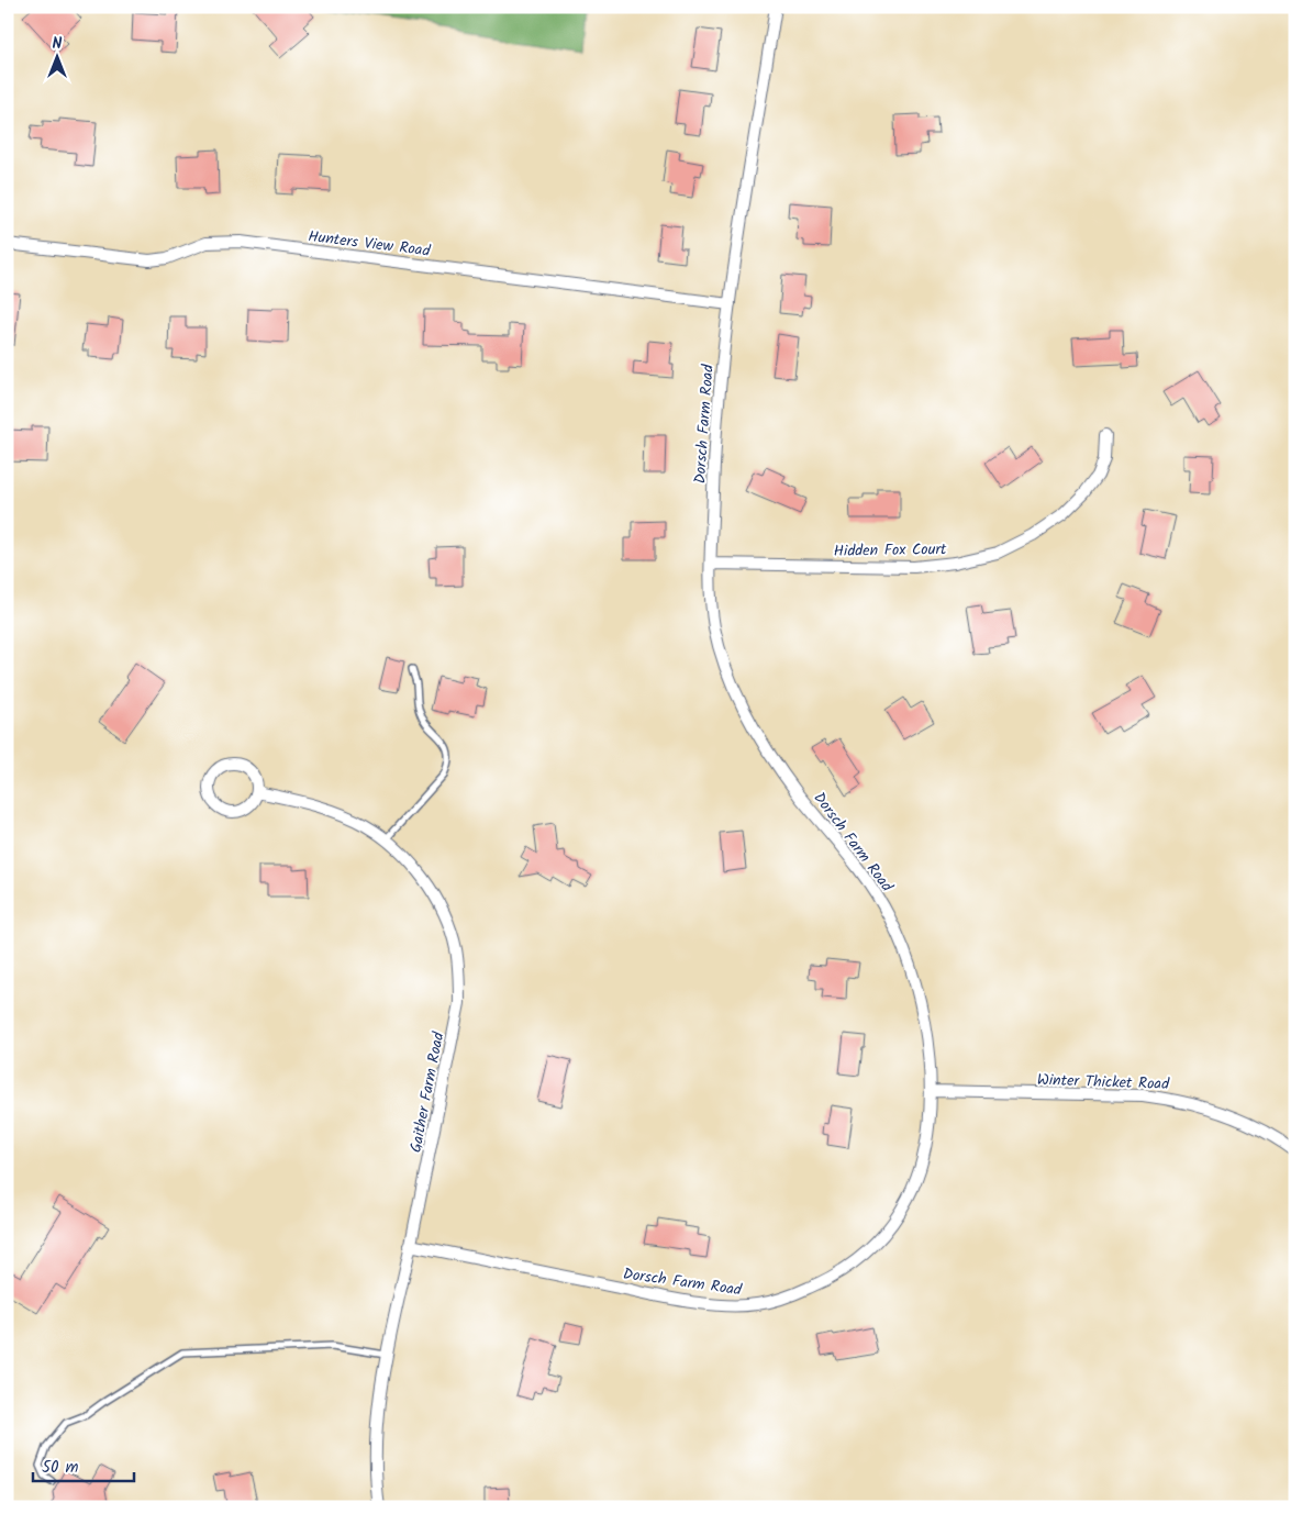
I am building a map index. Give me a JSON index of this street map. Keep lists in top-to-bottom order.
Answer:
{
  "streets": {
    "street": [
      "Hunters View Road",
      "Dorsch Farm Road",
      "Hidden Fox Court",
      "Winter Thicket Road",
      "Gaither Farm Road"
    ]
  },
  "crossings": [
    ["Hunters View Road", "Dorsch Farm Road"],
    ["Dorsch Farm Road", "Hidden Fox Court"],
    ["Dorsch Farm Road", "Winter Thicket Road"],
    ["Dorsch Farm Road", "Gaither Farm Road"]
  ],
  "scale_bar": "50 m",
  "north": "top"
}
